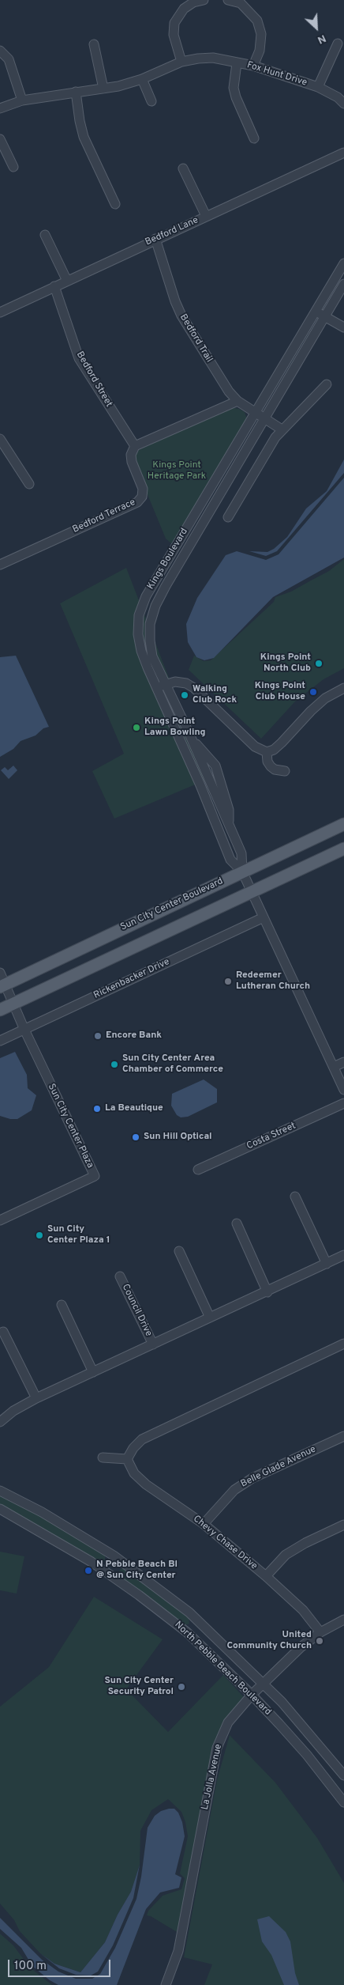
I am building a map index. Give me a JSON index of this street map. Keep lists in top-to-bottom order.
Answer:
{
  "streets": {
    "main road": ["Sun City Center Boulevard"],
    "street": [
      "Fox Hunt Drive",
      "Bedford Lane",
      "Bedford Trail",
      "Bedford Street",
      "Bedford Terrace",
      "Kings Boulevard",
      "Rickenbacker Drive",
      "Sun City Center Plaza",
      "Costa Street",
      "Council Drive",
      "Belle Glade Avenue",
      "Chevy Chase Drive",
      "North Pebble Beach Boulevard",
      "La Jolla Avenue"
    ]
  },
  "crossings": [
    ["Bedford Lane", "Bedford Trail"],
    ["Bedford Lane", "Bedford Street"],
    ["Bedford Trail", "Kings Boulevard"],
    ["Bedford Street", "Bedford Terrace"],
    ["Kings Boulevard", "Sun City Center Boulevard"],
    ["Kings Boulevard", "Rickenbacker Drive"],
    ["Sun City Center Boulevard", "Sun City Center Plaza"],
    ["Rickenbacker Drive", "Sun City Center Plaza"],
    ["Belle Glade Avenue", "Chevy Chase Drive"],
    ["Chevy Chase Drive", "La Jolla Avenue"],
    ["North Pebble Beach Boulevard", "La Jolla Avenue"]
  ],
  "parks": ["Kings Point Heritage Park"],
  "places": [
    "Kings Point North Club",
    "Kings Point Club House",
    "Walking Club Rock",
    "Kings Point Lawn Bowling",
    "Redeemer Lutheran Church",
    "Encore Bank",
    "Sun City Center Area Chamber of Commerce",
    "La Beautique",
    "Sun Hill Optical",
    "Sun City Center Plaza 1",
    "N Pebble Beach Bl @ Sun City Center",
    "United Community Church",
    "Sun City Center Security Patrol"
  ],
  "scale_bar": "100 m",
  "north": "bottom right"
}
